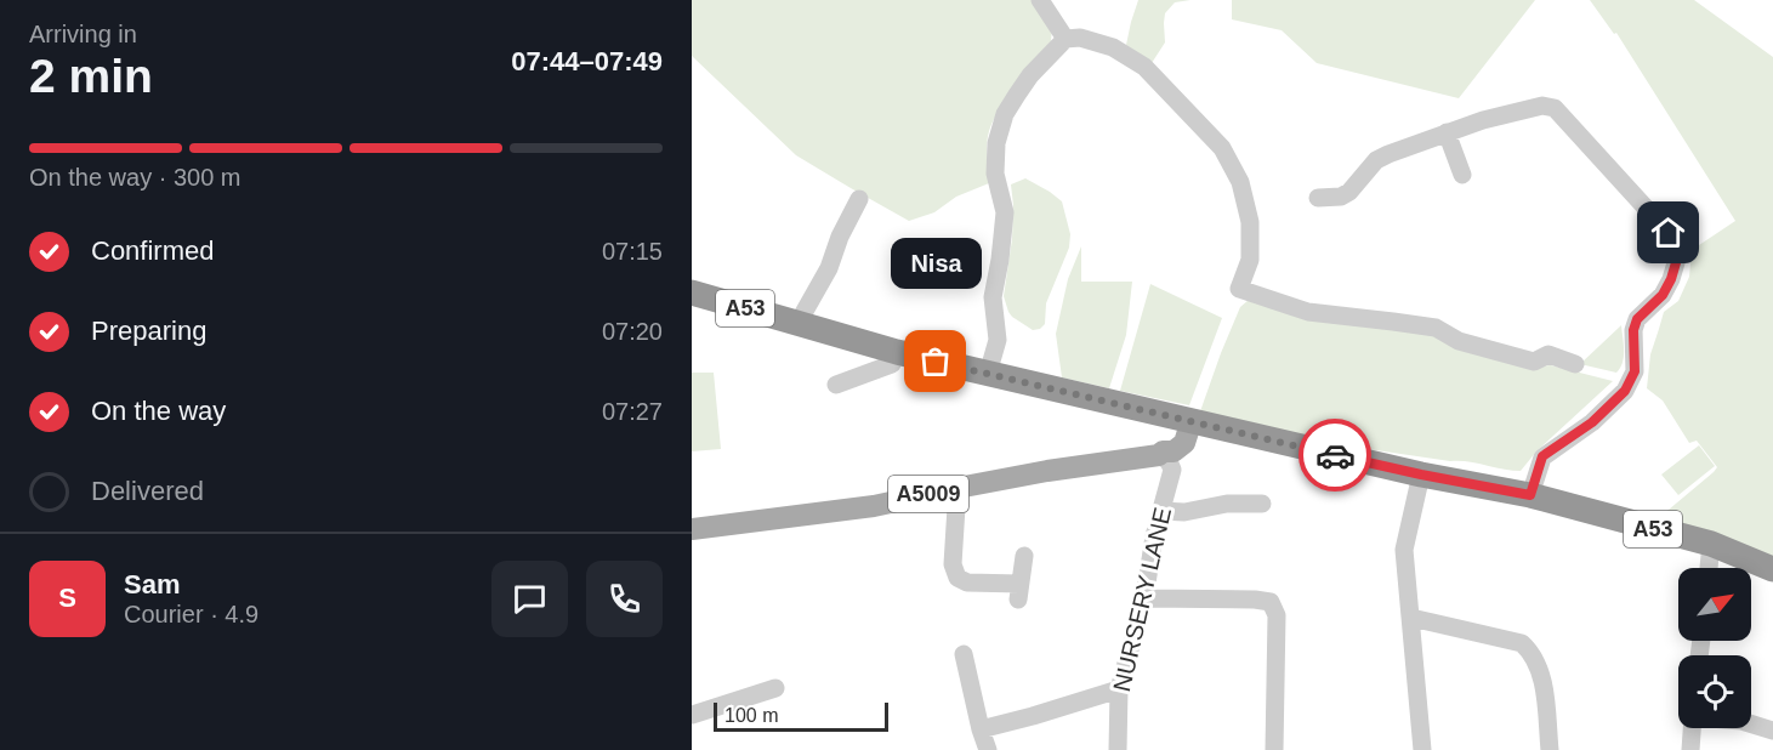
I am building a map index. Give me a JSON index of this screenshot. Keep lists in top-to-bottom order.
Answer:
{
  "streets": {
    "highway": ["A53"],
    "main road": ["A5009"],
    "street": ["NURSERY LANE"]
  },
  "crossings": [
    ["A53", "A5009"],
    ["A5009", "NURSERY LANE"]
  ],
  "places": ["Nisa"],
  "scale_bar": "100 m",
  "north": "top right",
  "page": {
    "heading": ["2 min", "Arriving in", "07:44–07:49"],
    "panel": ["Sam", "Courier · 4.9"],
    "bar": "On the way · 300 m",
    "list": [
      ["Confirmed", "07:15"],
      ["Preparing", "07:20"],
      ["On the way", "07:27"],
      "Delivered"
    ],
    "bubble": "Nisa",
    "round": "S",
    "scale": "100 m"
  }
}
